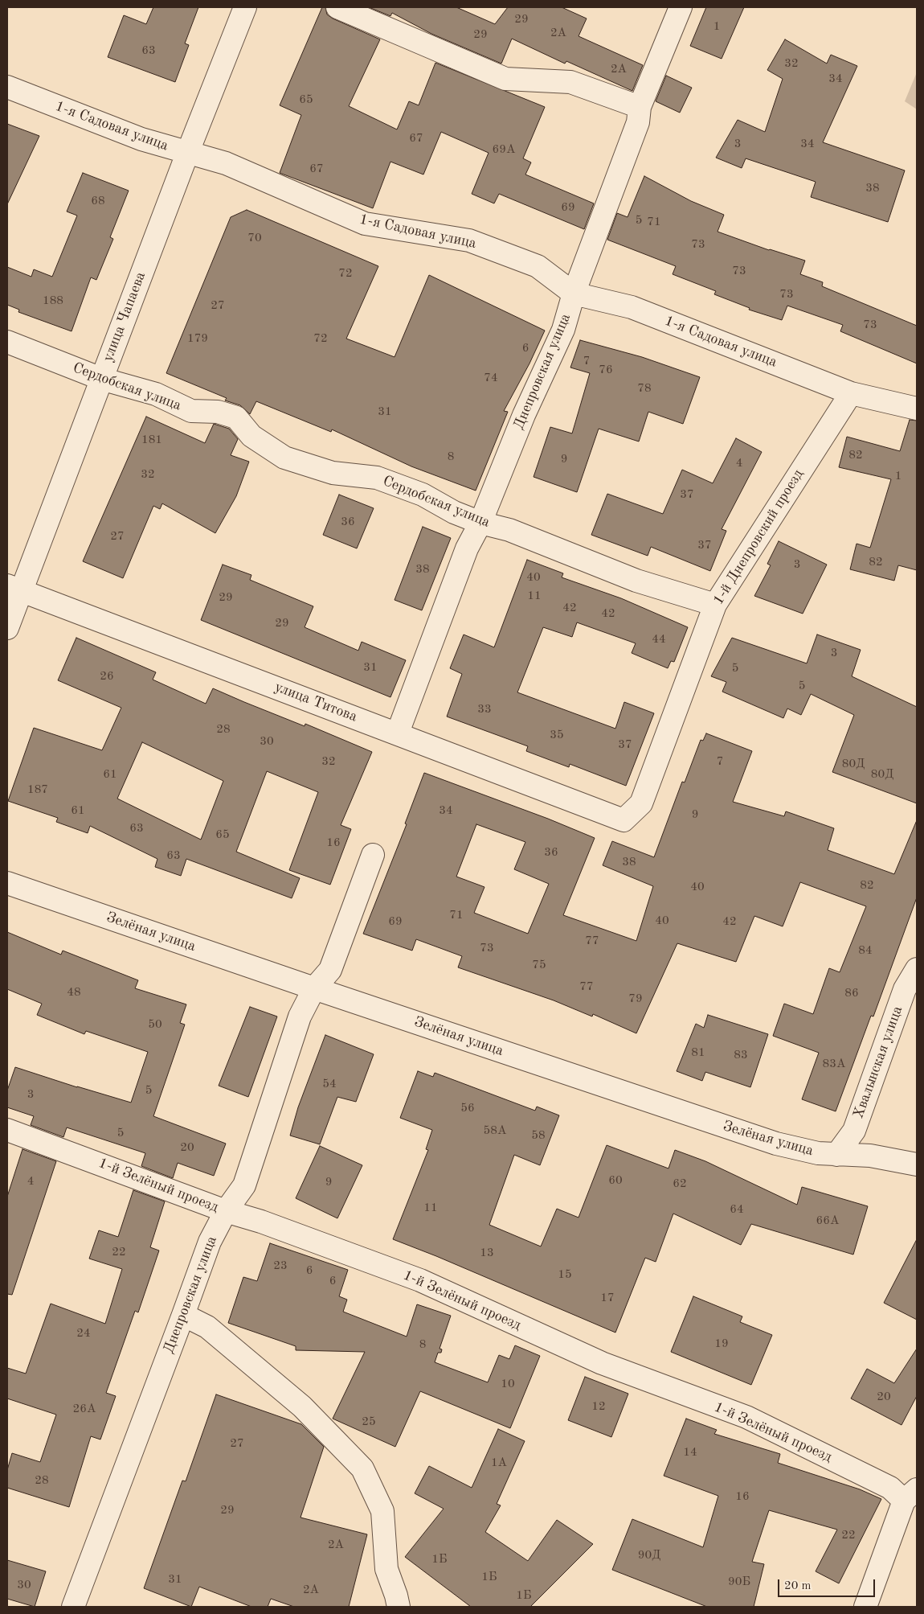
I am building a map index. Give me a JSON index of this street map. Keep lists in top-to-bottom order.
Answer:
{
  "streets": {
    "street": [
      "1-я Садовая улица",
      "улица Чапаева",
      "Днепровская улица",
      "Сердобская улица",
      "1-й Днепровский проезд",
      "улица Титова",
      "Зелёная улица",
      "Хвалынская улица",
      "1-й Зелёный проезд"
    ]
  },
  "crossings": [
    ["1-я Садовая улица", "улица Чапаева"],
    ["1-я Садовая улица", "Днепровская улица"],
    ["1-я Садовая улица", "1-й Днепровский проезд"],
    ["улица Чапаева", "Сердобская улица"],
    ["улица Чапаева", "улица Титова"],
    ["Днепровская улица", "Сердобская улица"],
    ["Днепровская улица", "улица Титова"],
    ["Днепровская улица", "Зелёная улица"],
    ["Днепровская улица", "1-й Зелёный проезд"],
    ["Сердобская улица", "1-й Днепровский проезд"],
    ["1-й Днепровский проезд", "улица Титова"],
    ["Зелёная улица", "Хвалынская улица"]
  ],
  "house_numbers": [
    "29",
    "1",
    "2А",
    "29",
    "63",
    "32",
    "2А",
    "34",
    "65",
    "67",
    "3",
    "34",
    "69А",
    "67",
    "38",
    "68",
    "69",
    "5",
    "71",
    "70",
    "73",
    "73",
    "72",
    "73",
    "188",
    "27",
    "73",
    "179",
    "72",
    "6",
    "7",
    "76",
    "74",
    "78",
    "31",
    "181",
    "82",
    "8",
    "9",
    "4",
    "32",
    "1",
    "37",
    "36",
    "27",
    "37",
    "82",
    "3",
    "38",
    "40",
    "11",
    "29",
    "42",
    "42",
    "29",
    "44",
    "3",
    "31",
    "5",
    "26",
    "5",
    "33",
    "28",
    "35",
    "30",
    "37",
    "32",
    "7",
    "80Д",
    "61",
    "80Д",
    "187",
    "61",
    "34",
    "9",
    "63",
    "65",
    "16",
    "36",
    "63",
    "38",
    "82",
    "40",
    "71",
    "40",
    "69",
    "42",
    "77",
    "73",
    "84",
    "75",
    "77",
    "48",
    "86",
    "79",
    "50",
    "81",
    "83",
    "83А",
    "54",
    "5",
    "3",
    "56",
    "58А",
    "5",
    "58",
    "20",
    "60",
    "4",
    "9",
    "62",
    "11",
    "64",
    "66А",
    "22",
    "13",
    "23",
    "6",
    "15",
    "6",
    "17",
    "24",
    "19",
    "8",
    "10",
    "20",
    "12",
    "26А",
    "25",
    "27",
    "14",
    "1А",
    "28",
    "16",
    "29",
    "22",
    "2А",
    "90Д",
    "1Б",
    "1Б",
    "31",
    "90Б",
    "30",
    "2А",
    "1Б"
  ],
  "scale_bar": "20 m"
}
